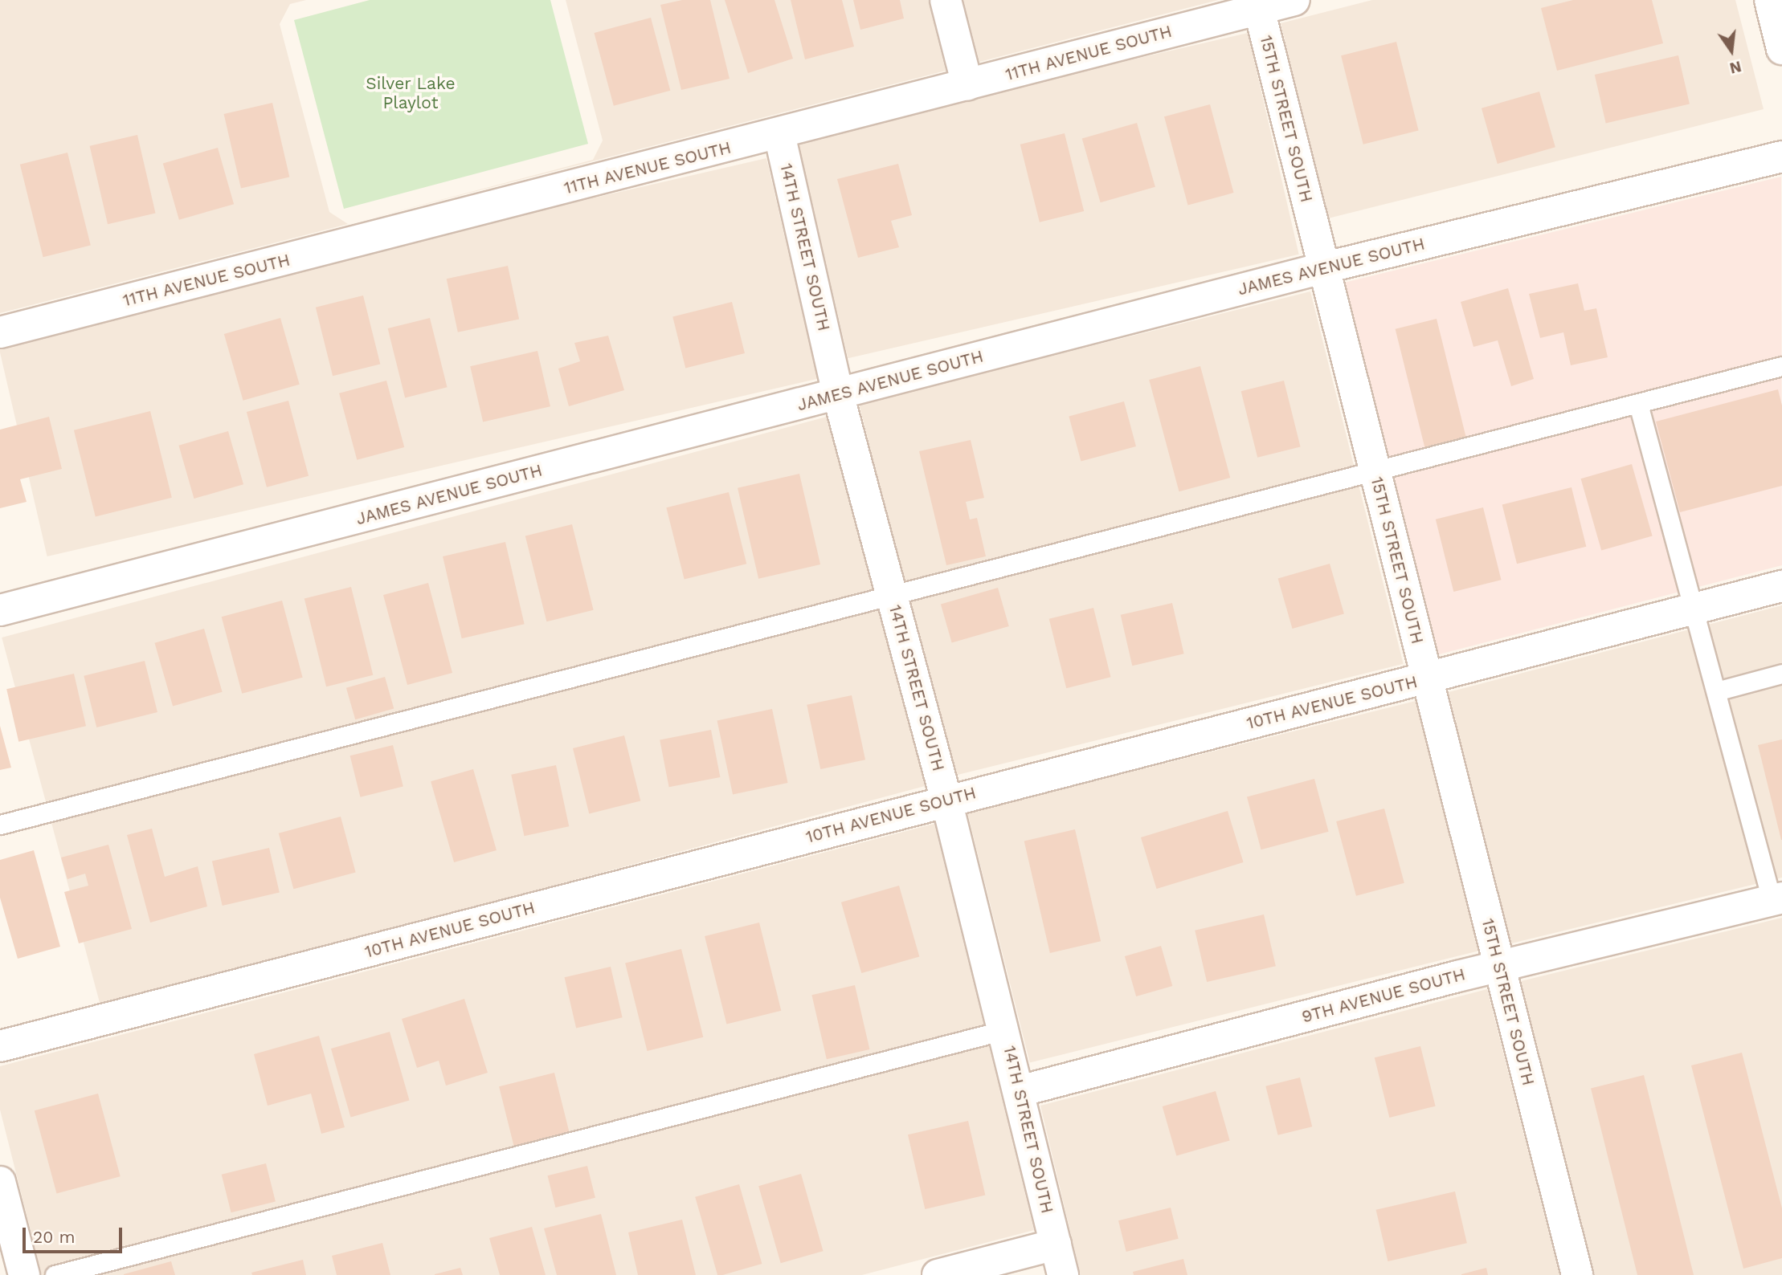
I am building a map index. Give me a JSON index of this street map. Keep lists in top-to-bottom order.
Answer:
{
  "streets": {
    "street": [
      "11TH AVENUE SOUTH",
      "15TH STREET SOUTH",
      "14TH STREET SOUTH",
      "JAMES AVENUE SOUTH",
      "10TH AVENUE SOUTH",
      "9TH AVENUE SOUTH"
    ]
  },
  "crossings": [
    ["11TH AVENUE SOUTH", "15TH STREET SOUTH"],
    ["11TH AVENUE SOUTH", "14TH STREET SOUTH"],
    ["15TH STREET SOUTH", "JAMES AVENUE SOUTH"],
    ["15TH STREET SOUTH", "10TH AVENUE SOUTH"],
    ["15TH STREET SOUTH", "9TH AVENUE SOUTH"],
    ["14TH STREET SOUTH", "JAMES AVENUE SOUTH"],
    ["14TH STREET SOUTH", "10TH AVENUE SOUTH"],
    ["14TH STREET SOUTH", "9TH AVENUE SOUTH"]
  ],
  "parks": ["Silver Lake Playlot"],
  "scale_bar": "20 m",
  "north": "bottom"
}
